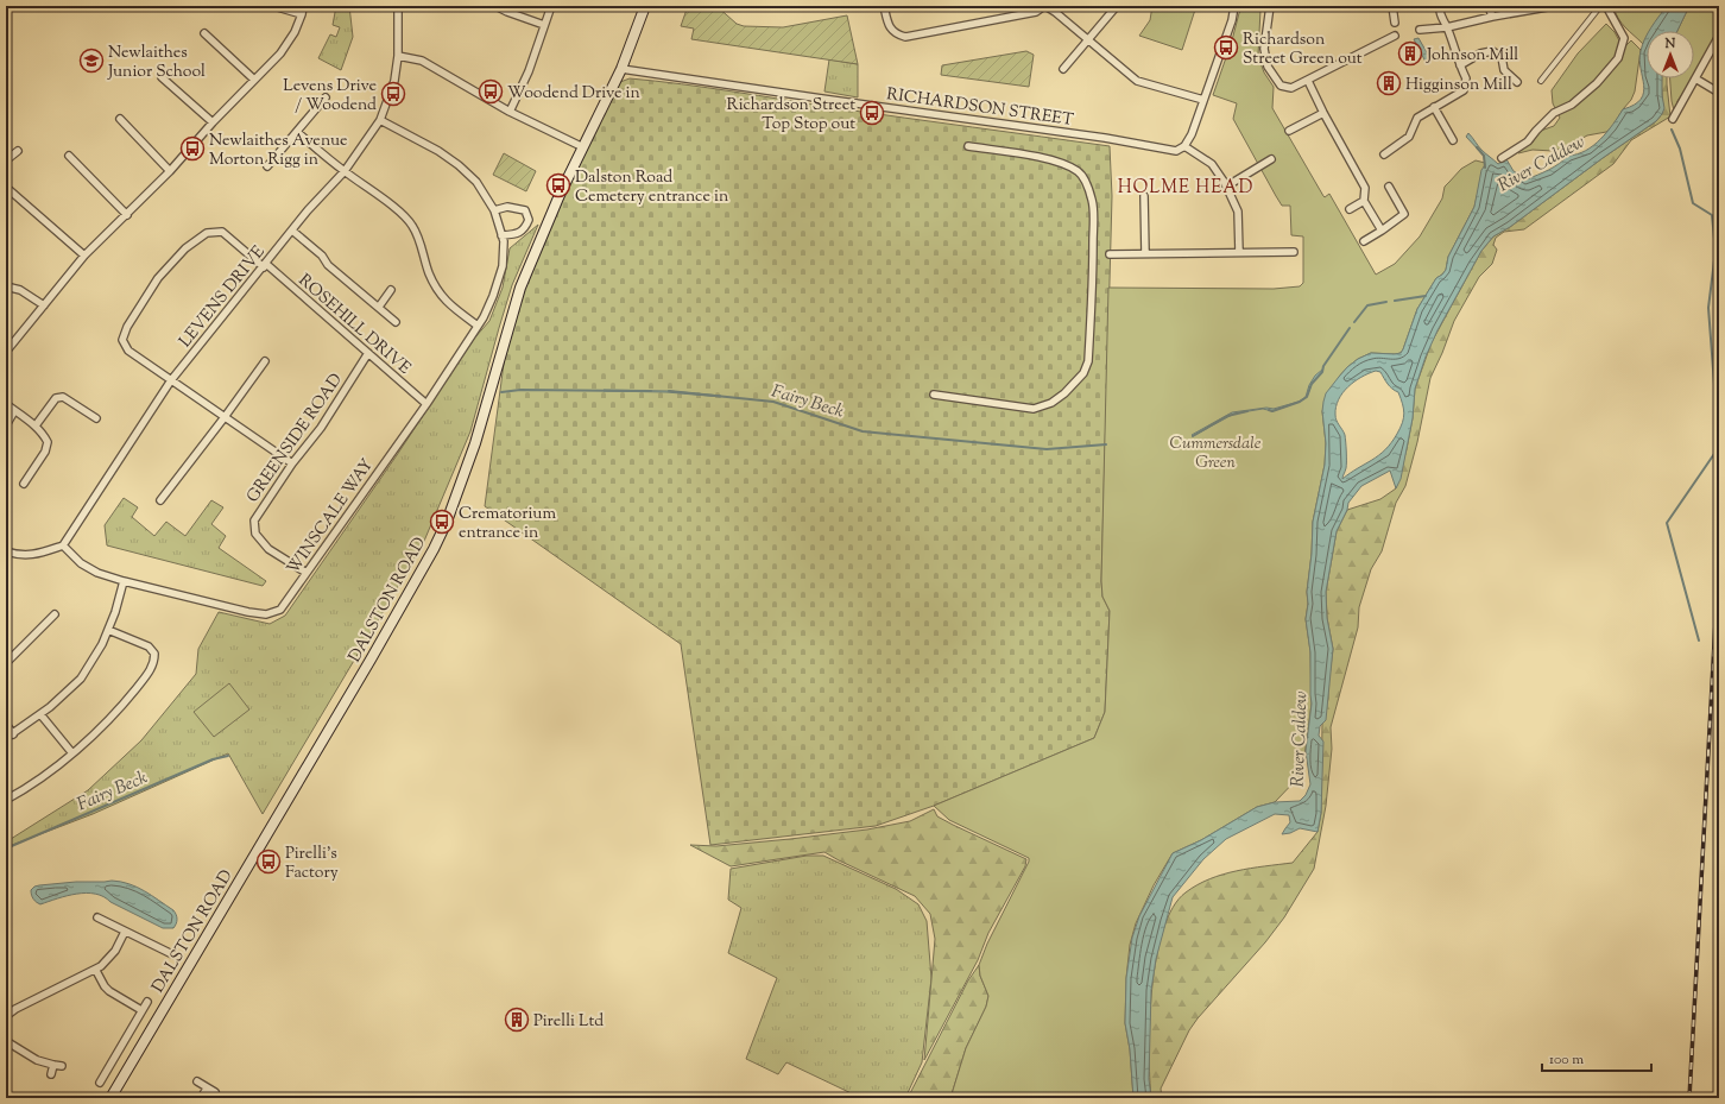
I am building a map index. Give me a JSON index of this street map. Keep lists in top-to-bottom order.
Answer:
{
  "streets": {
    "main road": ["DALSTON ROAD"],
    "street": [
      "RICHARDSON STREET",
      "LEVENS DRIVE",
      "ROSEHILL DRIVE",
      "GREENSIDE ROAD",
      "WINSCALE WAY"
    ]
  },
  "crossings": [
    ["RICHARDSON STREET", "DALSTON ROAD"],
    ["LEVENS DRIVE", "ROSEHILL DRIVE"],
    ["LEVENS DRIVE", "WINSCALE WAY"],
    ["ROSEHILL DRIVE", "GREENSIDE ROAD"],
    ["ROSEHILL DRIVE", "WINSCALE WAY"],
    ["GREENSIDE ROAD", "WINSCALE WAY"]
  ],
  "districts": ["HOLME HEAD"],
  "water": ["River Caldew", "Fairy Beck"],
  "parks": ["Cummersdale Green"],
  "places": {
    "bus stop": [
      "Richardson Street Green out",
      "Woodend Drive in",
      "Levens Drive / Woodend",
      "Richardson Street Top Stop out",
      "Newlaithes Avenue Morton Rigg in",
      "Dalston Road Cemetery entrance in",
      "Crematorium entrance in",
      "Pirelli's Factory"
    ],
    "building": ["Johnson Mill", "Higginson Mill", "Pirelli Ltd"],
    "school or university": ["Newlaithes Junior School"]
  },
  "scale_bar": "100 m",
  "north": "top"
}
